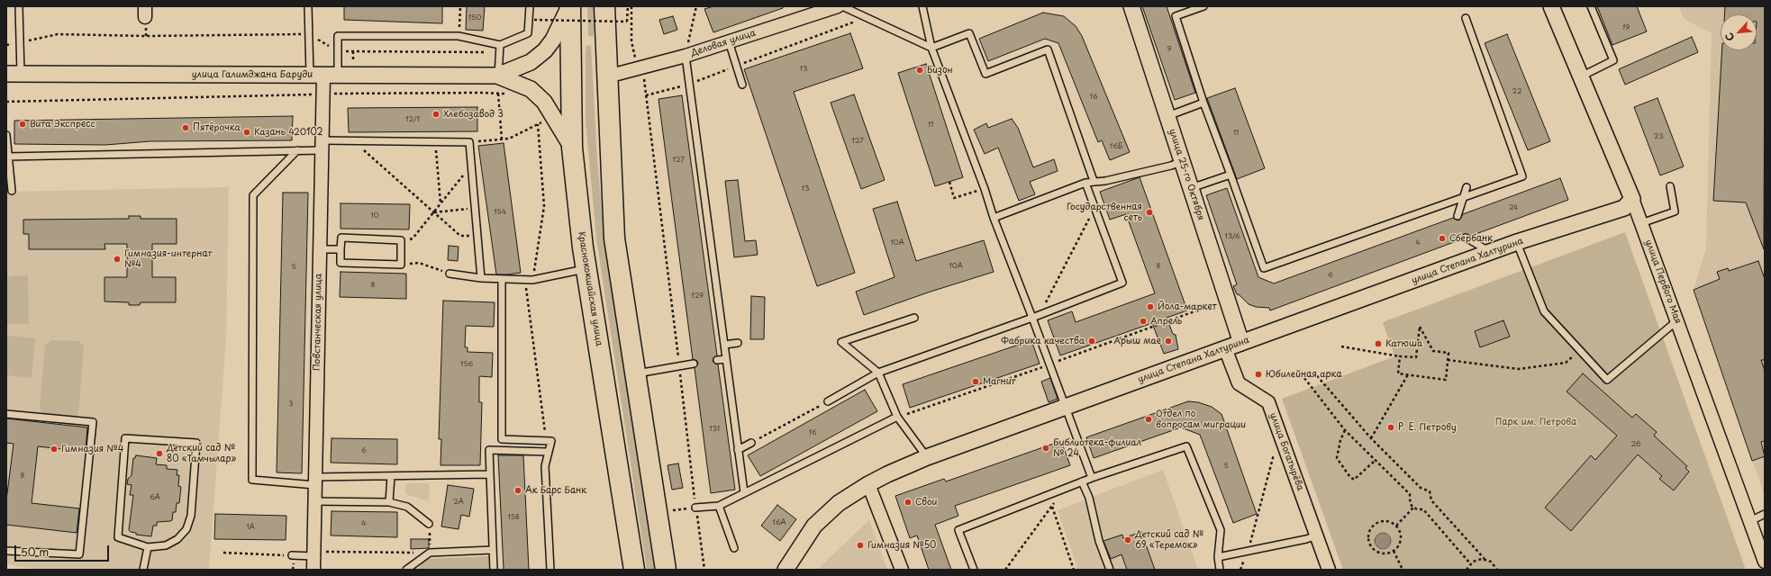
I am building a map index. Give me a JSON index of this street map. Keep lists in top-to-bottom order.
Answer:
{
  "streets": {
    "main road": ["Краснококшайская улица"],
    "street": [
      "Деловая улица",
      "улица Галимджана Баруди",
      "улица 25-го Октября",
      "улица Степана Халтурина",
      "улица Первого Мая",
      "Повстанческая улица",
      "улица Богатырёва"
    ]
  },
  "crossings": [
    ["улица Галимджана Баруди", "Краснококшайская улица"],
    ["улица Галимджана Баруди", "Повстанческая улица"],
    ["улица 25-го Октября", "улица Степана Халтурина"],
    ["улица Степана Халтурина", "улица Первого Мая"],
    ["улица Степана Халтурина", "улица Богатырёва"]
  ],
  "parks": ["Парк им. Петрова"],
  "places": [
    "Бизон",
    "Хлебозавод 3",
    "Вита Экспресс",
    "Пятёрочка",
    "Казань 420102",
    "Государственная сеть",
    "Сбербанк",
    "Гимназия-интернат №4",
    "Йола-маркет",
    "Апрель",
    "Фабрика качества",
    "Арыш мае",
    "Катюша",
    "Юбилейная арка",
    "Магнит",
    "Отдел по вопросам миграции",
    "Р. Е. Петрову",
    "Библиотека-филиал № 24",
    "Гимназия №4",
    "Детский сад № 80 «Тамчылар»",
    "Ак Барс Банк",
    "Свои",
    "Детский сад № 69 «Теремок»",
    "Гимназия №50"
  ],
  "house_numbers": [
    "150",
    "19",
    "9",
    "13",
    "22",
    "16",
    "12/1",
    "11",
    "11",
    "23",
    "127",
    "16Б",
    "127",
    "13",
    "24",
    "154",
    "10",
    "13/6",
    "10А",
    "4",
    "10А",
    "8",
    "5",
    "6",
    "8",
    "129",
    "156",
    "3",
    "131",
    "16",
    "26",
    "6",
    "5",
    "8",
    "6А",
    "2А",
    "158",
    "16А",
    "4",
    "1А"
  ],
  "scale_bar": "50 m",
  "north": "bottom left"
}
